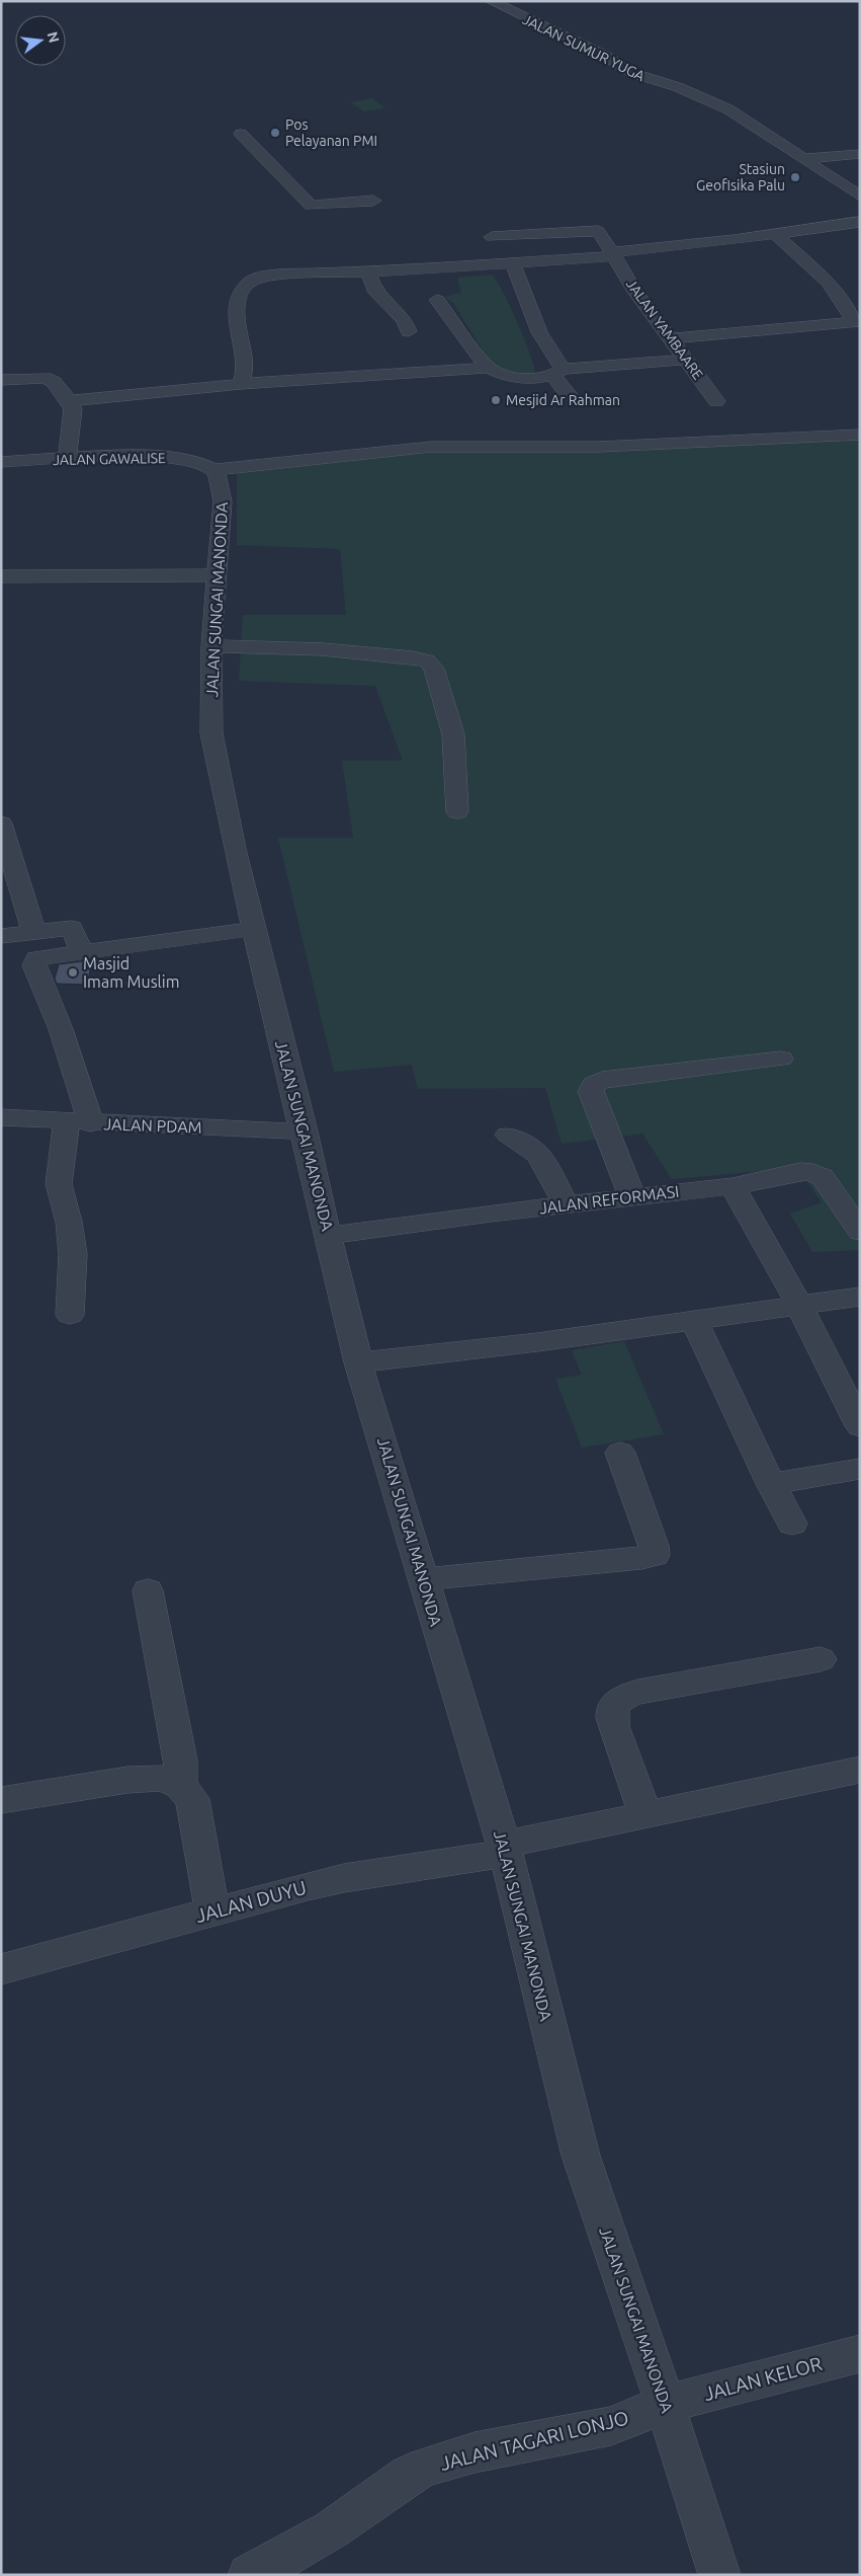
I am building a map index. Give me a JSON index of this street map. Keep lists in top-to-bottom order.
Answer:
{
  "streets": {
    "street": [
      "JALAN SUMUR YUGA",
      "JALAN YAMBAARE",
      "JALAN GAWALISE",
      "JALAN SUNGAI MANONDA",
      "JALAN PDAM",
      "JALAN REFORMASI",
      "JALAN DUYU",
      "JALAN KELOR",
      "JALAN TAGARI LONJO"
    ]
  },
  "crossings": [
    ["JALAN GAWALISE", "JALAN SUNGAI MANONDA"],
    ["JALAN SUNGAI MANONDA", "JALAN PDAM"],
    ["JALAN SUNGAI MANONDA", "JALAN REFORMASI"],
    ["JALAN SUNGAI MANONDA", "JALAN DUYU"],
    ["JALAN SUNGAI MANONDA", "JALAN KELOR"],
    ["JALAN SUNGAI MANONDA", "JALAN TAGARI LONJO"],
    ["JALAN KELOR", "JALAN TAGARI LONJO"]
  ],
  "places": [
    "Pos Pelayanan PMI",
    "Stasiun Geofisika Palu",
    "Mesjid Ar Rahman",
    "Masjid Imam Muslim"
  ],
  "north": "right"
}
